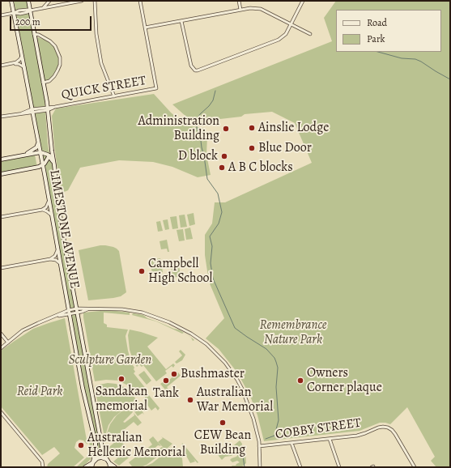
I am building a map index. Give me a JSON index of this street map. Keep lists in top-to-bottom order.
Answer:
{
  "streets": {
    "main road": ["LIMESTONE AVENUE"],
    "street": ["QUICK STREET", "COBBY STREET"]
  },
  "crossings": [
    ["QUICK STREET", "LIMESTONE AVENUE"]
  ],
  "parks": ["Remembrance Nature Park", "Sculpture Garden", "Reid Park"],
  "places": [
    "Ainslie Lodge",
    "Administration Building",
    "Blue Door",
    "D block",
    "A B C blocks",
    "Campbell High School",
    "Bushmaster",
    "Sandakan memorial",
    "Tank",
    "Owners Corner plaque",
    "Australian War Memorial",
    "CEW Bean Building",
    "Australian Hellenic Memorial"
  ],
  "legend": ["Road", "Park"],
  "scale_bar": "200 m"
}
